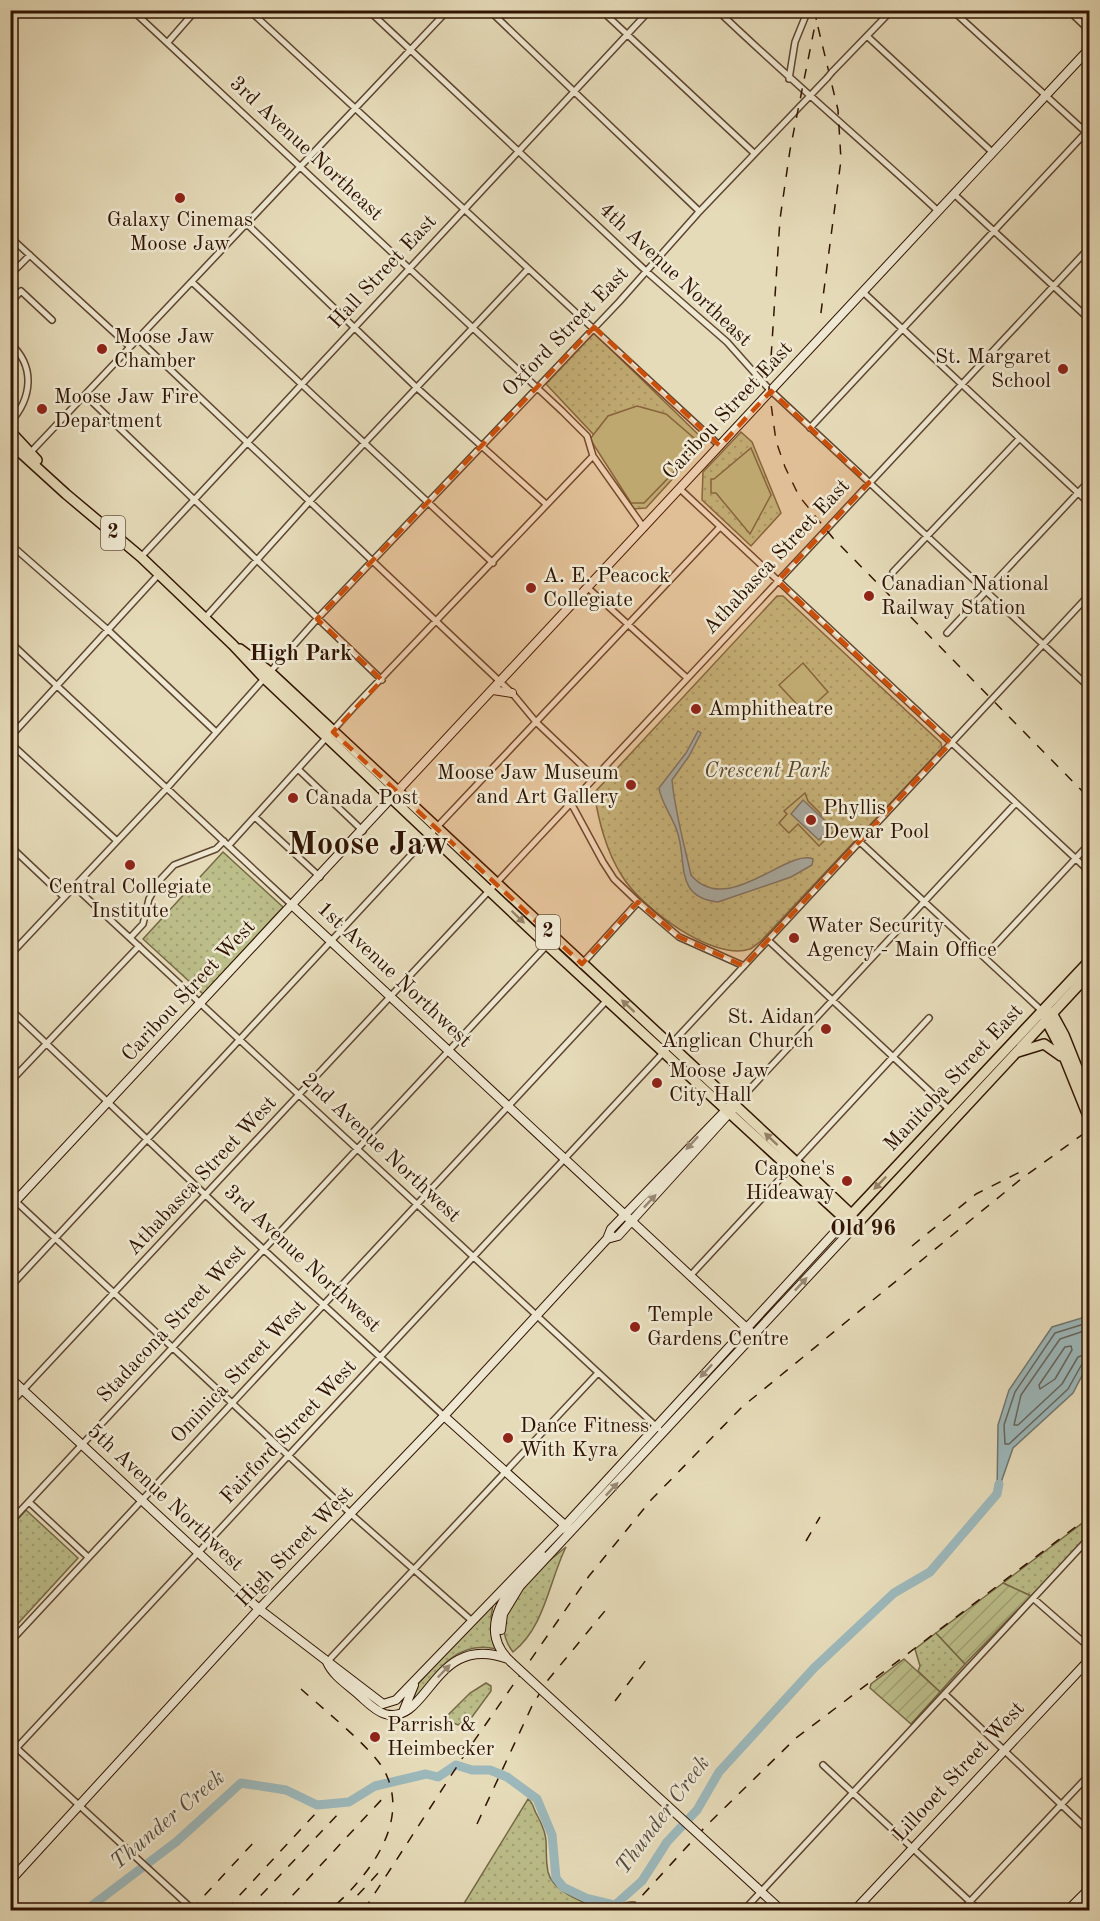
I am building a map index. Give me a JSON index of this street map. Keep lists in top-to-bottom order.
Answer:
{
  "streets": {
    "main road": ["2", "Manitoba Street East"],
    "street": [
      "3rd Avenue Northeast",
      "Hall Street East",
      "4th Avenue Northeast",
      "Oxford Street East",
      "Caribou Street East",
      "Athabasca Street East",
      "1st Avenue Northwest",
      "Caribou Street West",
      "2nd Avenue Northwest",
      "Athabasca Street West",
      "3rd Avenue Northwest",
      "Stadacona Street West",
      "Ominica Street West",
      "Fairford Street West",
      "5th Avenue Northwest",
      "High Street West",
      "Lillooet Street West"
    ]
  },
  "crossings": [
    ["3rd Avenue Northeast", "Hall Street East"],
    ["3rd Avenue Northeast", "Oxford Street East"],
    ["3rd Avenue Northeast", "Caribou Street East"],
    ["Hall Street East", "4th Avenue Northeast"],
    ["Hall Street East", "2"],
    ["4th Avenue Northeast", "Oxford Street East"],
    ["4th Avenue Northeast", "Caribou Street East"],
    ["4th Avenue Northeast", "Athabasca Street East"],
    ["4th Avenue Northeast", "Fairford Street West"],
    ["Oxford Street East", "2"],
    ["Oxford Street East", "1st Avenue Northwest"],
    ["Oxford Street East", "2nd Avenue Northwest"],
    ["Caribou Street East", "2"],
    ["Caribou Street East", "Caribou Street West"],
    ["2", "Athabasca Street East"],
    ["2", "Caribou Street West"],
    ["2", "Manitoba Street East"],
    ["2", "Athabasca Street West"],
    ["2", "Stadacona Street West"],
    ["2", "Ominica Street West"],
    ["2", "Fairford Street West"],
    ["2", "High Street West"],
    ["Athabasca Street East", "Athabasca Street West"],
    ["1st Avenue Northwest", "Caribou Street West"],
    ["1st Avenue Northwest", "Athabasca Street West"],
    ["1st Avenue Northwest", "Stadacona Street West"],
    ["1st Avenue Northwest", "Ominica Street West"],
    ["1st Avenue Northwest", "Fairford Street West"],
    ["1st Avenue Northwest", "High Street West"],
    ["Caribou Street West", "2nd Avenue Northwest"],
    ["Caribou Street West", "3rd Avenue Northwest"],
    ["2nd Avenue Northwest", "Athabasca Street West"],
    ["2nd Avenue Northwest", "Stadacona Street West"],
    ["2nd Avenue Northwest", "Ominica Street West"],
    ["2nd Avenue Northwest", "Fairford Street West"],
    ["2nd Avenue Northwest", "High Street West"],
    ["Athabasca Street West", "3rd Avenue Northwest"],
    ["Athabasca Street West", "5th Avenue Northwest"],
    ["3rd Avenue Northwest", "Stadacona Street West"],
    ["3rd Avenue Northwest", "Ominica Street West"],
    ["3rd Avenue Northwest", "Fairford Street West"],
    ["3rd Avenue Northwest", "High Street West"],
    ["Stadacona Street West", "5th Avenue Northwest"],
    ["Ominica Street West", "5th Avenue Northwest"],
    ["Fairford Street West", "5th Avenue Northwest"],
    ["5th Avenue Northwest", "High Street West"]
  ],
  "districts": ["High Park", "Moose Jaw", "Old 96"],
  "water": ["Thunder Creek"],
  "parks": ["Crescent Park"],
  "places": [
    "Galaxy Cinemas Moose Jaw",
    "Moose Jaw Chamber",
    "St. Margaret School",
    "Moose Jaw Fire Department",
    "A. E. Peacock Collegiate",
    "Canadian National Railway Station",
    "Amphitheatre",
    "Moose Jaw Museum and Art Gallery",
    "Canada Post",
    "Phyllis Dewar Pool",
    "Central Collegiate Institute",
    "Water Security Agency - Main Office",
    "St. Aidan Anglican Church",
    "Moose Jaw City Hall",
    "Capone's Hideaway",
    "Temple Gardens Centre",
    "Dance Fitness With Kyra",
    "Parrish & Heimbecker"
  ]
}
